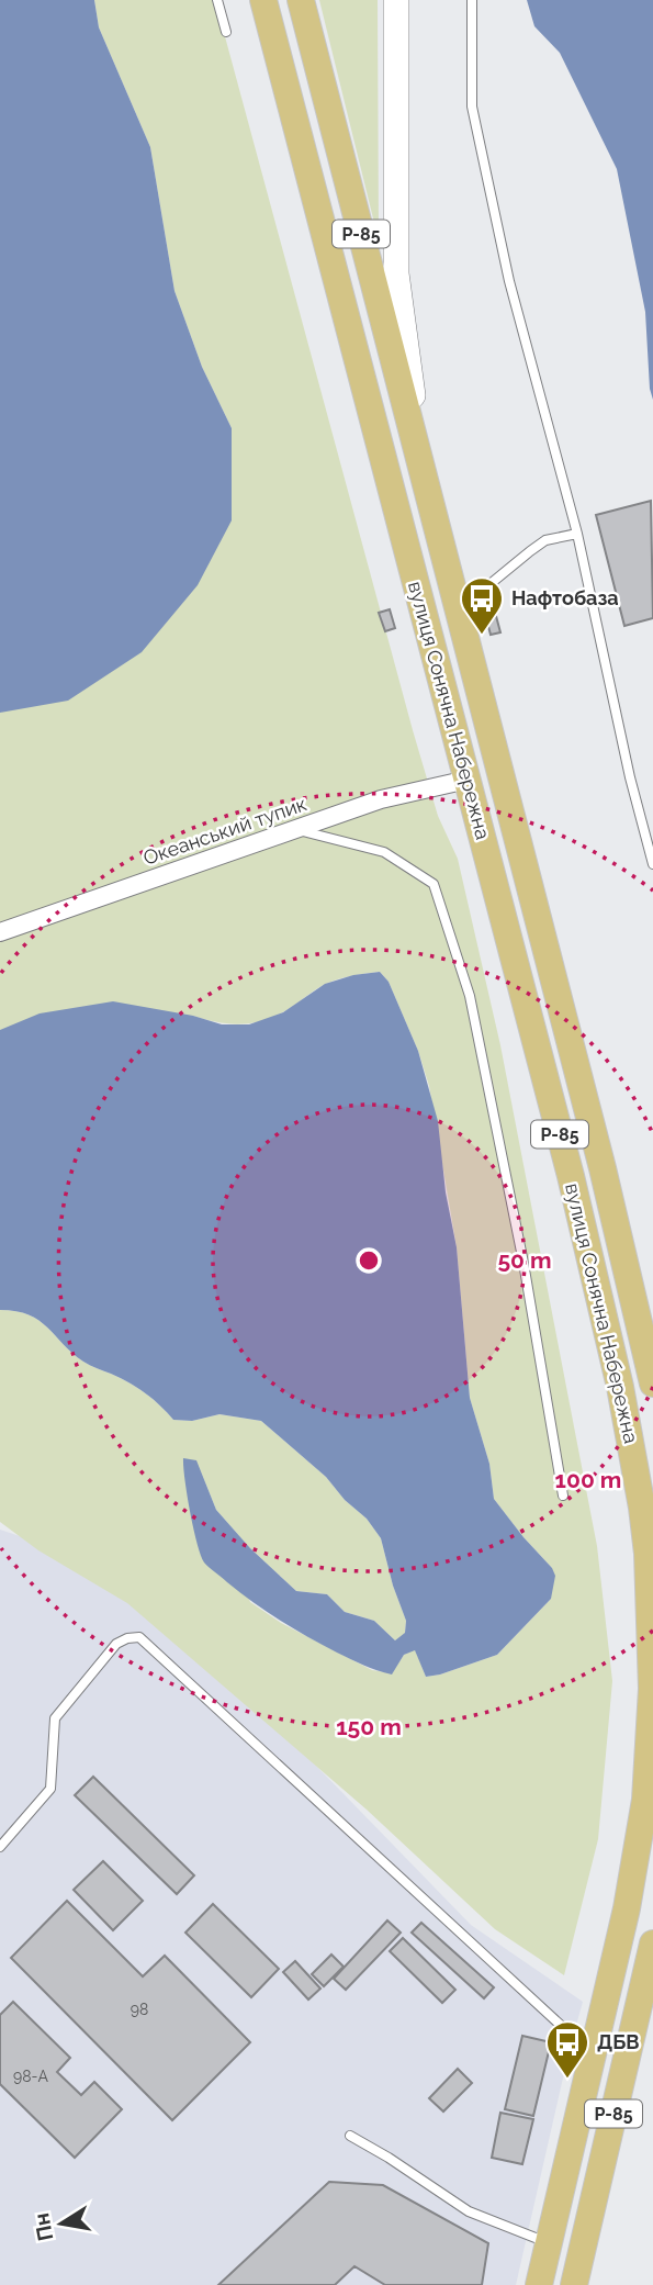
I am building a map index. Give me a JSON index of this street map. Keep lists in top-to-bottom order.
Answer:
{
  "streets": {
    "main road": ["Р-85", "вулиця Сонячна Набережна"],
    "street": ["Океанський тупик"]
  },
  "crossings": [
    ["вулиця Сонячна Набережна", "Океанський тупик"]
  ],
  "places": {
    "bus stop": ["Нафтобаза", "ДБВ"]
  },
  "house_numbers": ["98", "98-А"],
  "north": "left",
  "rings": ["50 m", "100 m", "150 m"]
}
